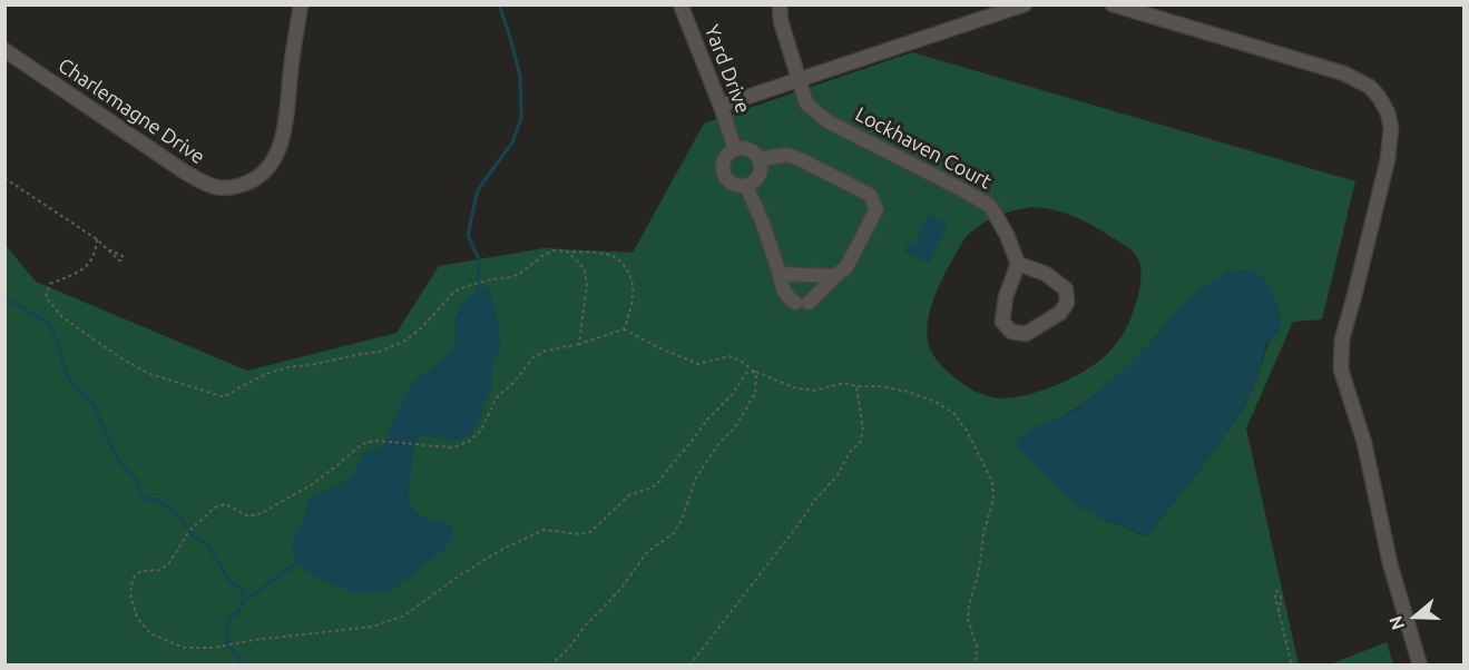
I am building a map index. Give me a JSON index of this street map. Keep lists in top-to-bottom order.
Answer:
{
  "streets": {
    "street": ["Yard Drive", "Charlemagne Drive", "Lockhaven Court"]
  },
  "north": "left"
}
